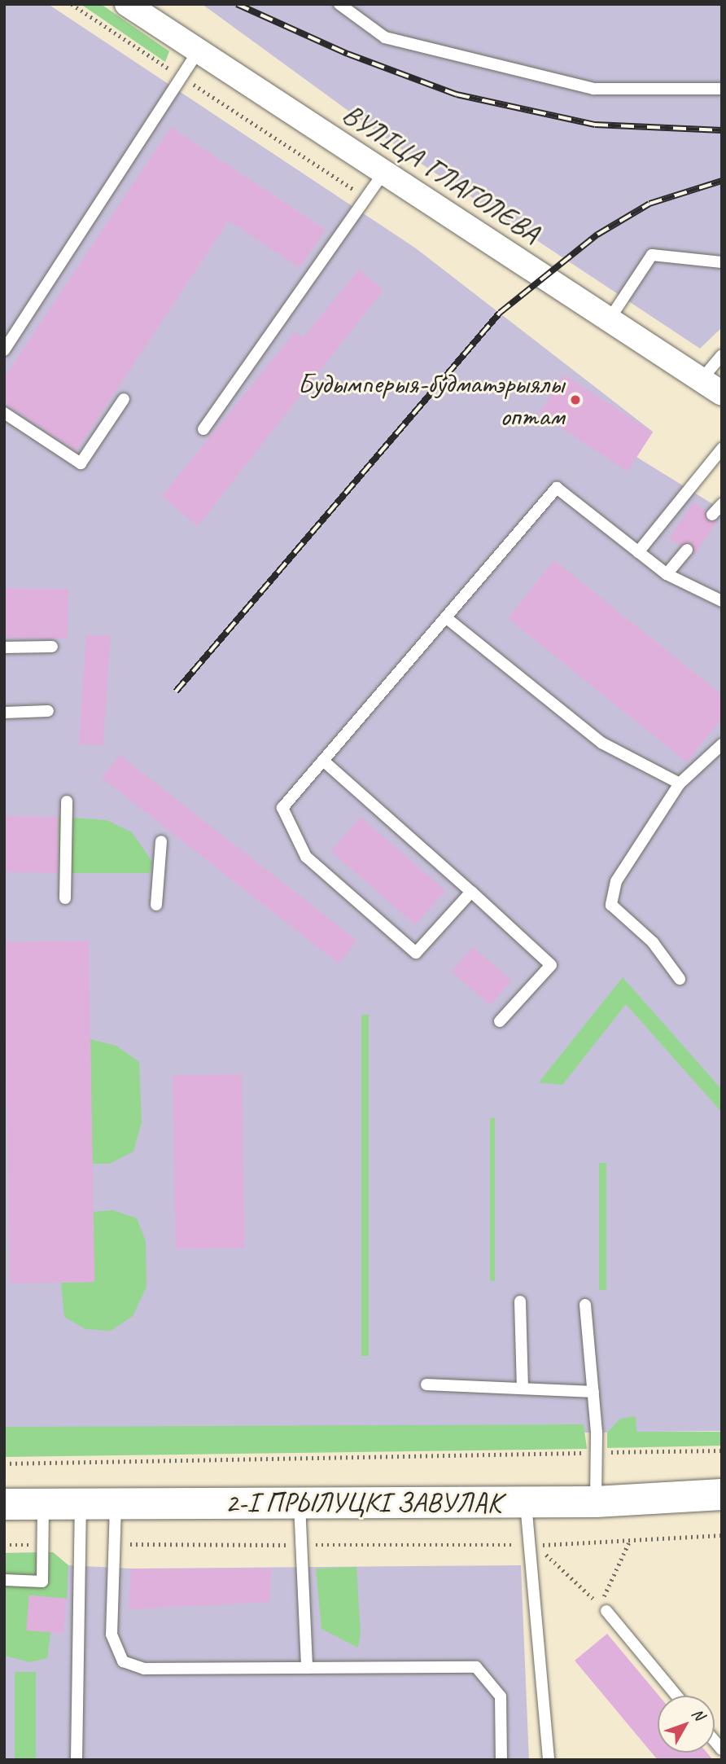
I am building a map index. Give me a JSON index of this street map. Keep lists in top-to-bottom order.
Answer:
{
  "streets": {
    "street": ["ВУЛІЦА ГЛАГОЛЕВА", "2-І ПРЫЛУЦКІ ЗАВУЛАК"]
  },
  "places": ["Будымперыя-будматэрыялы оптам"],
  "north": "top right"
}
